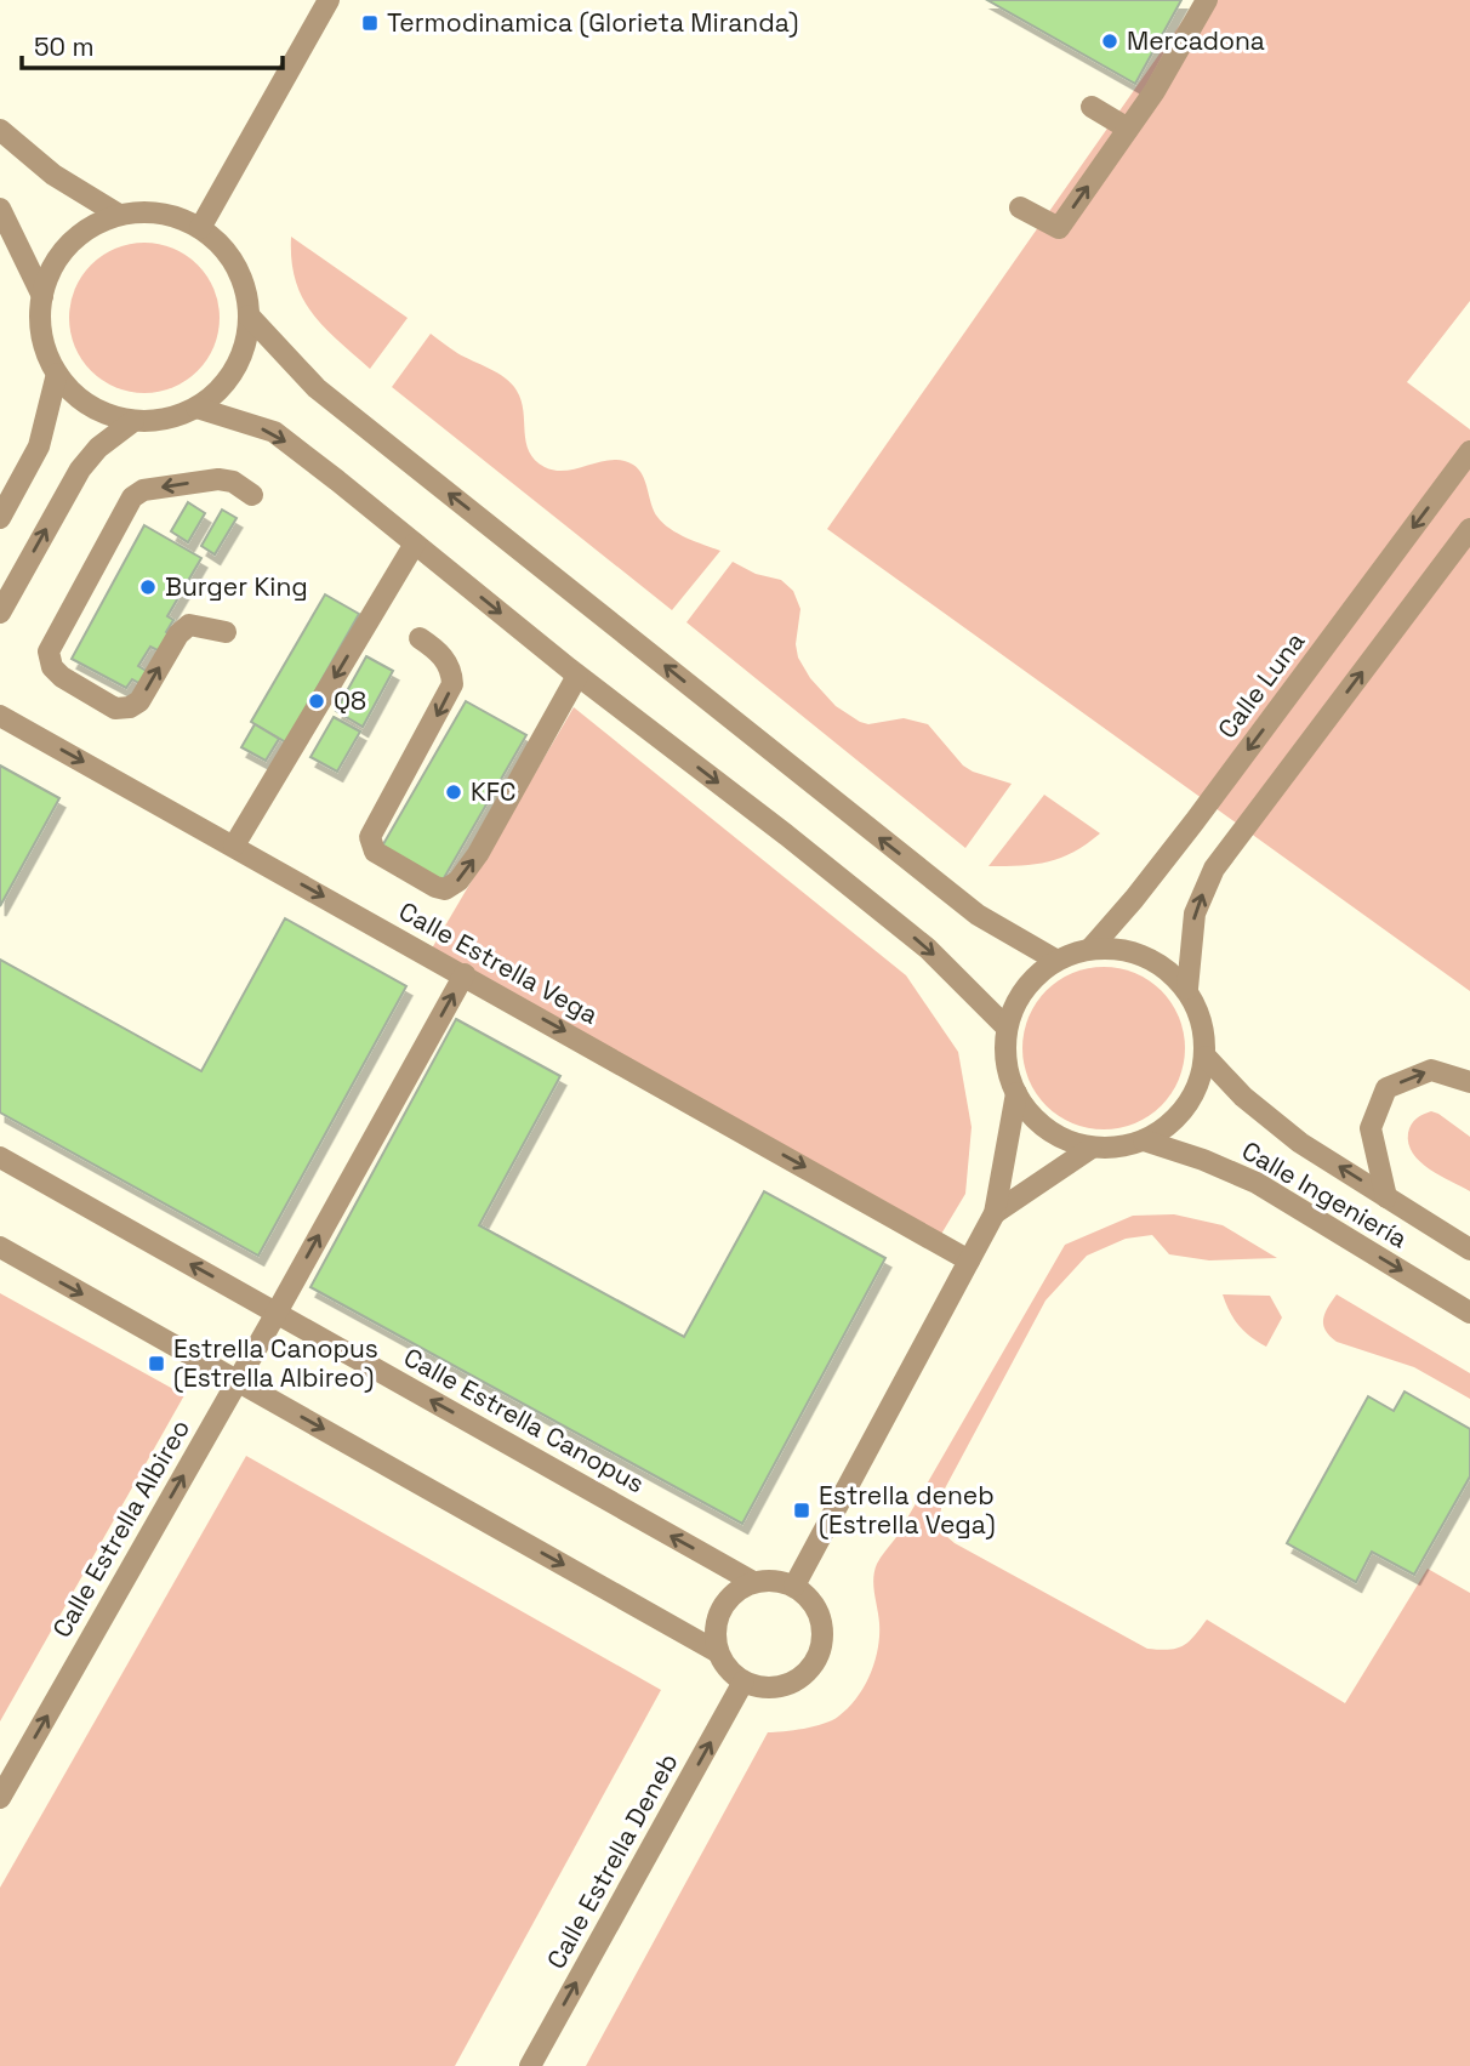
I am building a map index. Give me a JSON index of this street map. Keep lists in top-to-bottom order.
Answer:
{
  "streets": {
    "street": [
      "Calle Luna",
      "Calle Estrella Vega",
      "Calle Ingeniería",
      "Calle Estrella Canopus",
      "Calle Estrella Albireo",
      "Calle Estrella Deneb"
    ]
  },
  "crossings": [
    ["Calle Luna", "Calle Ingeniería"],
    ["Calle Estrella Vega", "Calle Estrella Albireo"],
    ["Calle Estrella Canopus", "Calle Estrella Albireo"],
    ["Calle Estrella Canopus", "Calle Estrella Deneb"]
  ],
  "one_way": ["Calle Estrella Vega", "Calle Estrella Albireo", "Calle Estrella Deneb"],
  "places": {
    "transit": ["Termodinamica (Glorieta Miranda)", "Estrella Canopus (Estrella Albireo)", "Estrella deneb (Estrella Vega)"],
    "other": [
      "Mercadona",
      "Burger King",
      "Q8",
      "KFC"
    ]
  },
  "scale_bar": "50 m"
}
